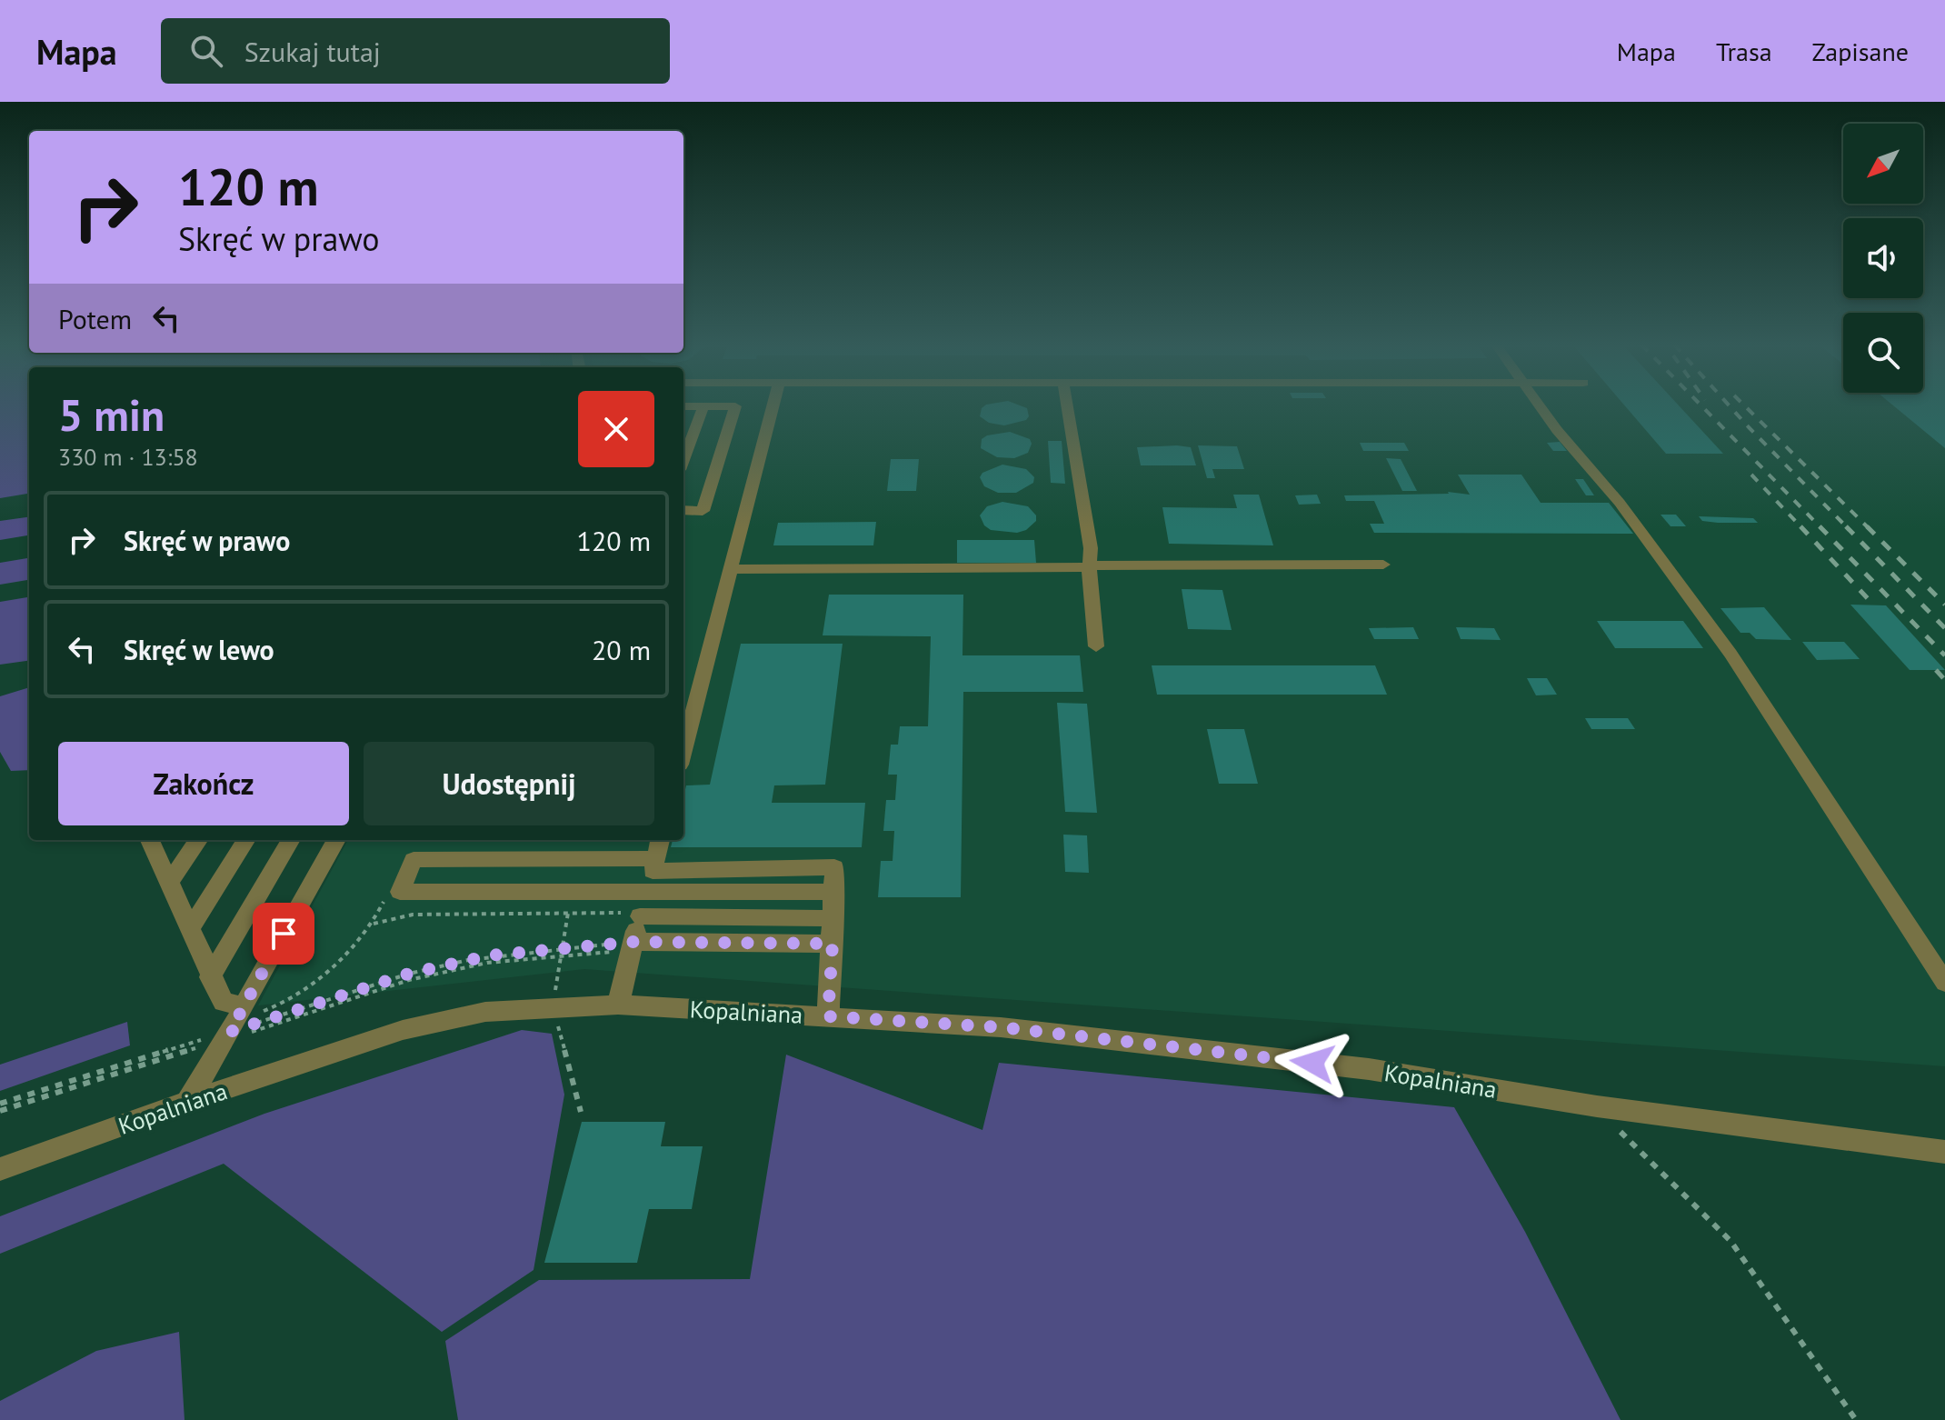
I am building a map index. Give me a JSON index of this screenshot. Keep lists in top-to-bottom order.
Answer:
{
  "streets": {
    "street": ["Kopalniana"]
  },
  "north": "bottom left",
  "page": {
    "header": "Mapa",
    "search": "Szukaj tutaj",
    "nav": ["Mapa", "Trasa", "Zapisane"],
    "turn": ["120 m", "Skręć w prawo"],
    "then": "Potem",
    "heading": ["5 min", "330 m · 13:58"],
    "list": [
      {
        "name": "Skręć w prawo",
        "value": "120 m"
      },
      {
        "name": "Skręć w lewo",
        "value": "20 m"
      }
    ],
    "buttons": ["Zakończ", "Udostępnij"]
  }
}
